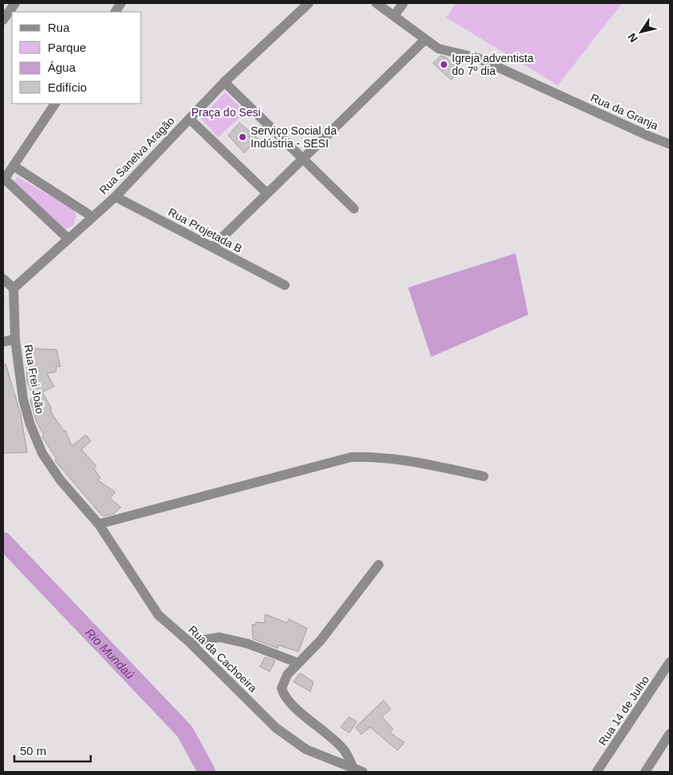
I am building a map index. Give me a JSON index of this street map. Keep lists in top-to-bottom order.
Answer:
{
  "streets": {
    "street": [
      "Rua da Granja",
      "Rua Sanelva Aragão",
      "Rua Projetada B",
      "Rua Frei João",
      "Rua da Cachoeira",
      "Rua 14 de Julho"
    ]
  },
  "crossings": [
    ["Rua Sanelva Aragão", "Rua Projetada B"],
    ["Rua Sanelva Aragão", "Rua Frei João"],
    ["Rua Frei João", "Rua da Cachoeira"]
  ],
  "water": ["Rio Mundaú"],
  "parks": ["Praça do Sesi"],
  "places": ["Igreja adventista do 7º dia", "Serviço Social da Indústria - SESI"],
  "legend": [
    "Rua",
    "Parque",
    "Água",
    "Edifício"
  ],
  "scale_bar": "50 m",
  "north": "bottom left"
}
